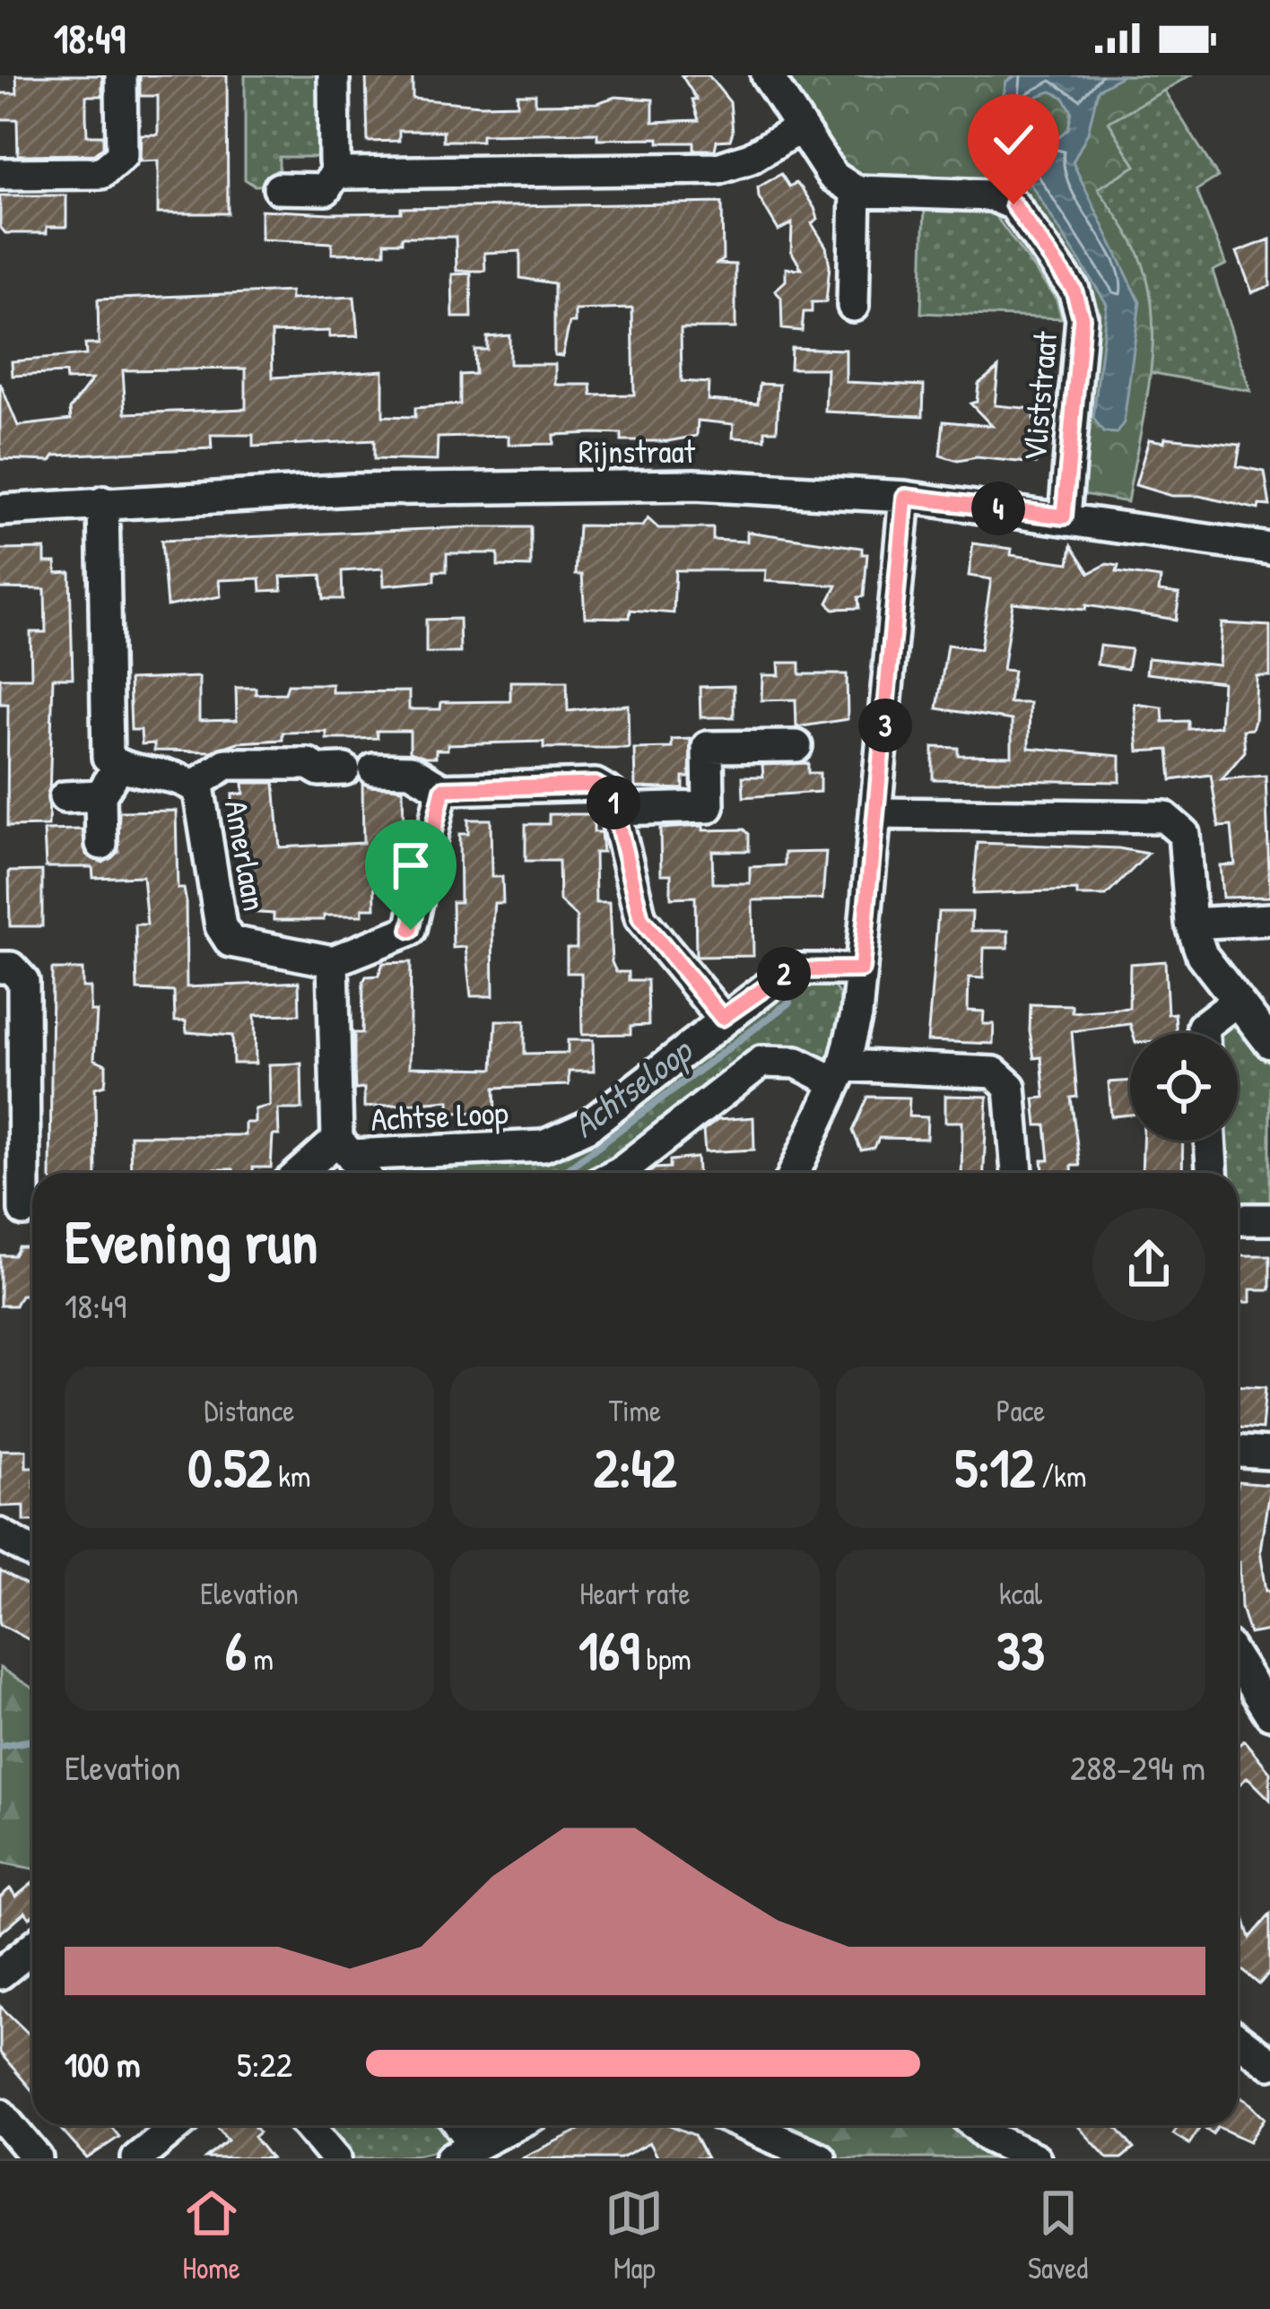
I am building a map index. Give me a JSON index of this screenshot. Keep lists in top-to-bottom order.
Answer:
{
  "streets": {
    "street": [
      "Vliststraat",
      "Rijnstraat",
      "Amerlaan",
      "Achtse Loop"
    ]
  },
  "crossings": [
    ["Vliststraat", "Rijnstraat"]
  ],
  "water": ["Achtseloop"],
  "page": {
    "status": "18:49",
    "pins": [
      "4",
      "3",
      "1",
      "2"
    ],
    "heading": ["Evening run", "18:49"],
    "stats": [
      ["Distance", "0.52 km"],
      ["Time", "2:42"],
      ["Pace", "5:12 /km"],
      ["Elevation", "6 m"],
      ["Heart rate", "169 bpm"],
      ["kcal", "33"]
    ],
    "chart": ["Elevation", "288–294 m"],
    "list": [
      {
        "name": "100 m",
        "note": "5:22"
      }
    ],
    "tabs": ["Home", "Map", "Saved"]
  }
}
